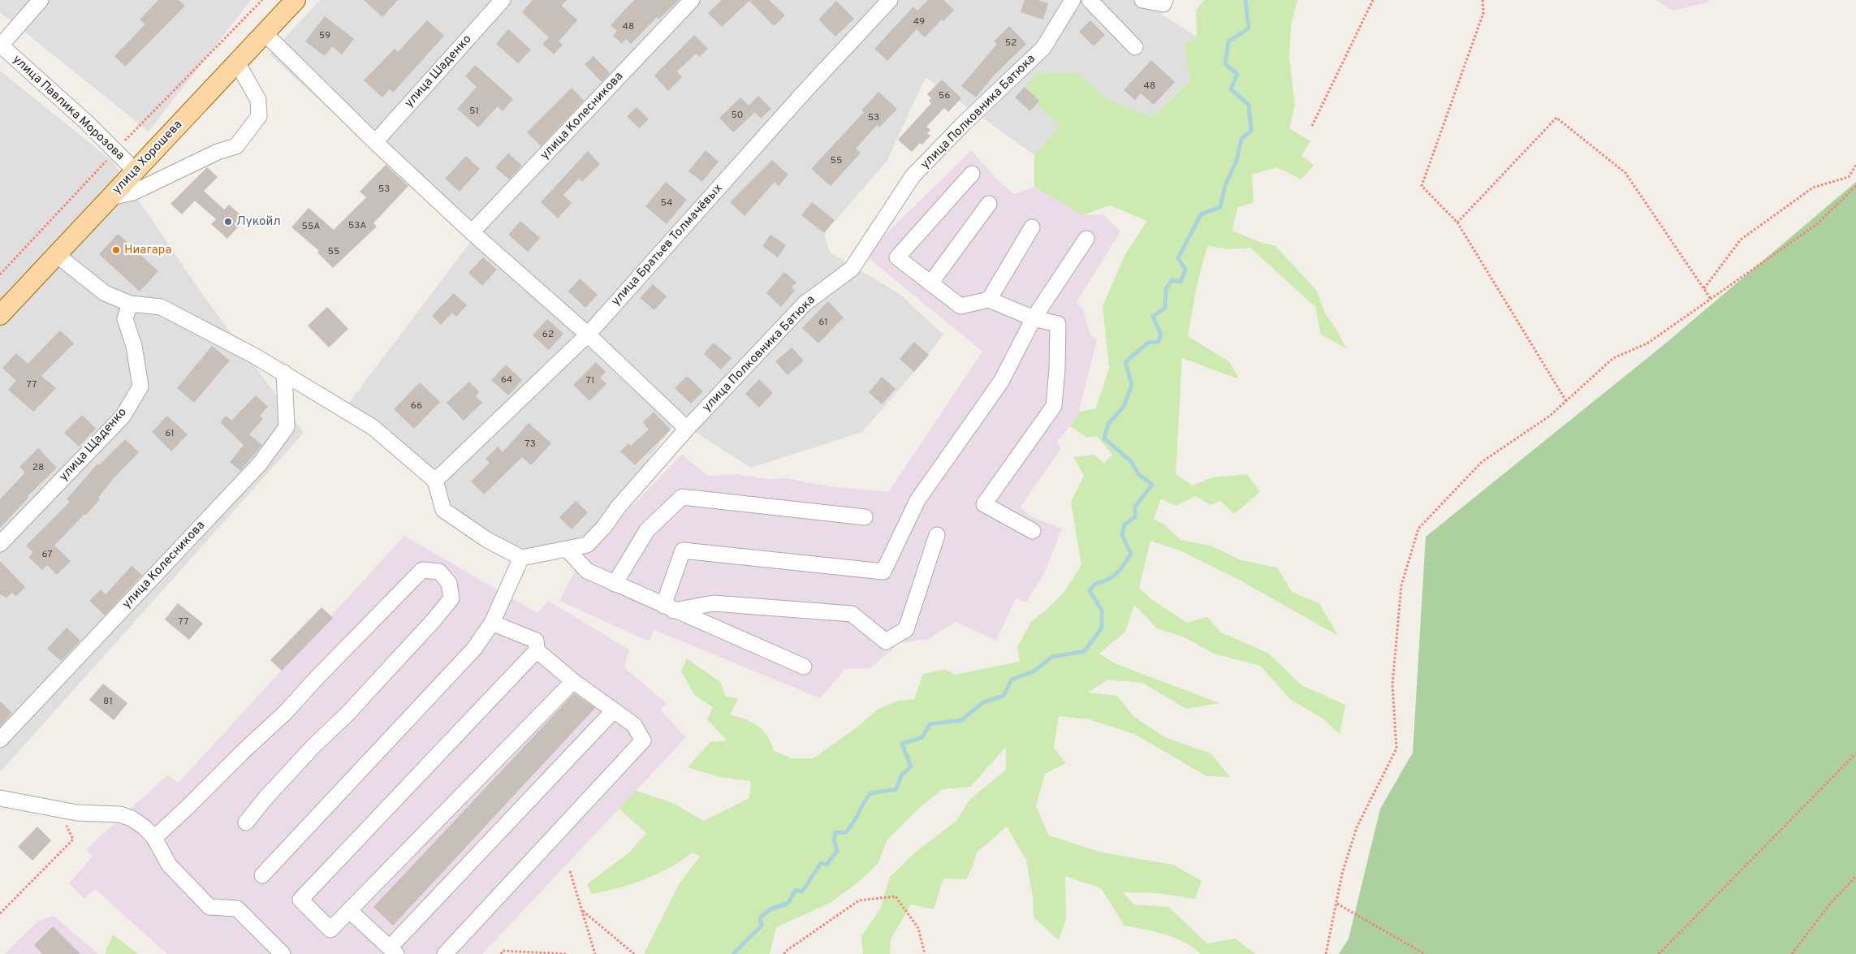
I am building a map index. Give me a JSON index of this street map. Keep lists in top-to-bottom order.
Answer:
{
  "streets": {
    "main road": ["улица Хорошева"],
    "street": [
      "улица Шаденко",
      "улица Павлика Морозова",
      "улица Полковника Батюка",
      "улица Колесникова",
      "улица Братьев Толмачёвых",
      "улица Щаденко"
    ]
  },
  "crossings": [
    ["улица Павлика Морозова", "улица Хорошева"]
  ],
  "places": ["Лукойл", "Ниагара"],
  "house_numbers": [
    "49",
    "48",
    "59",
    "52",
    "48",
    "56",
    "51",
    "50",
    "53",
    "55",
    "53",
    "54",
    "53А",
    "55А",
    "55",
    "61",
    "62",
    "64",
    "71",
    "77",
    "66",
    "61",
    "73",
    "28",
    "67",
    "77",
    "81"
  ]
}
